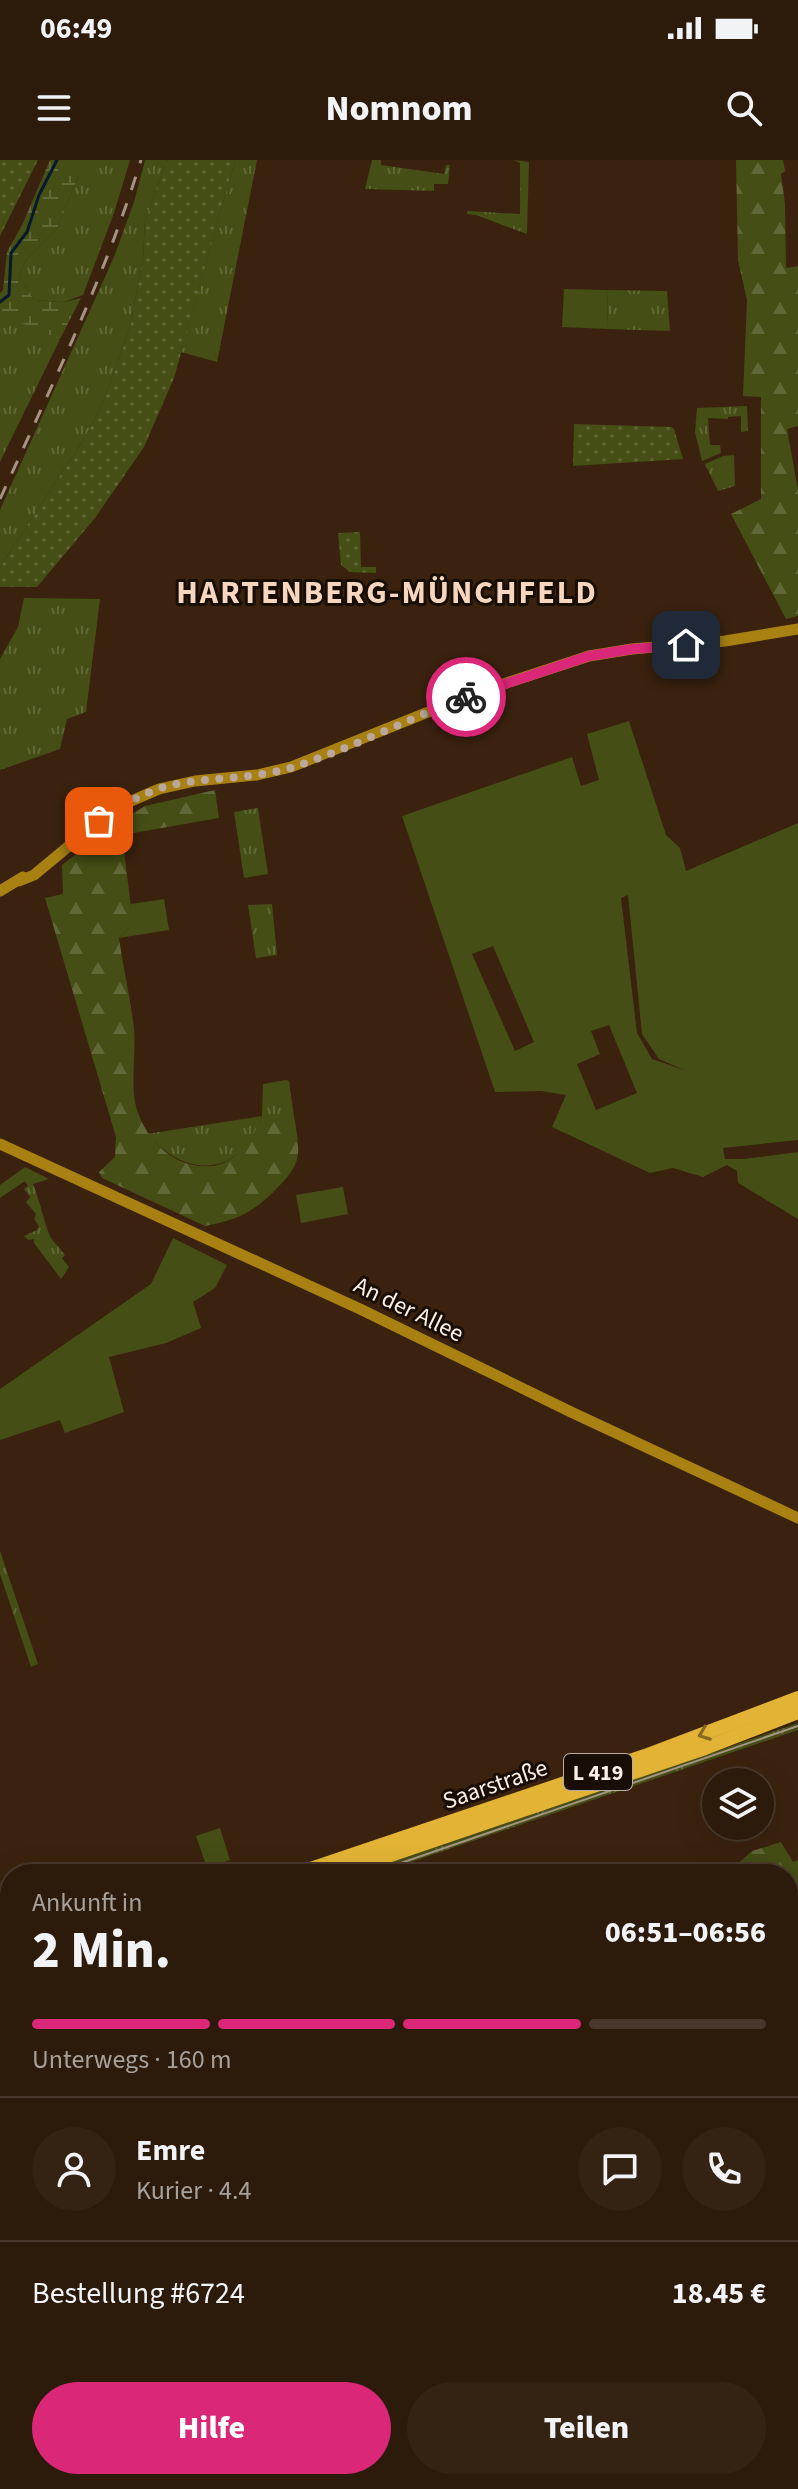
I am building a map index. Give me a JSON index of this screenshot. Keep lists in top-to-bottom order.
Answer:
{
  "streets": {
    "highway": ["L 419", "Saarstraße"],
    "main road": ["An der Allee"]
  },
  "districts": ["HARTENBERG-MÜNCHFELD"],
  "page": {
    "status": "06:49",
    "header": "Nomnom",
    "heading": ["2 Min.", "Ankunft in", "06:51–06:56"],
    "panel": [
      "Emre",
      "Kurier · 4.4",
      "Bestellung #6724",
      "18.45 €"
    ],
    "bar": "Unterwegs · 160 m",
    "buttons": ["Hilfe", "Teilen"]
  }
}
